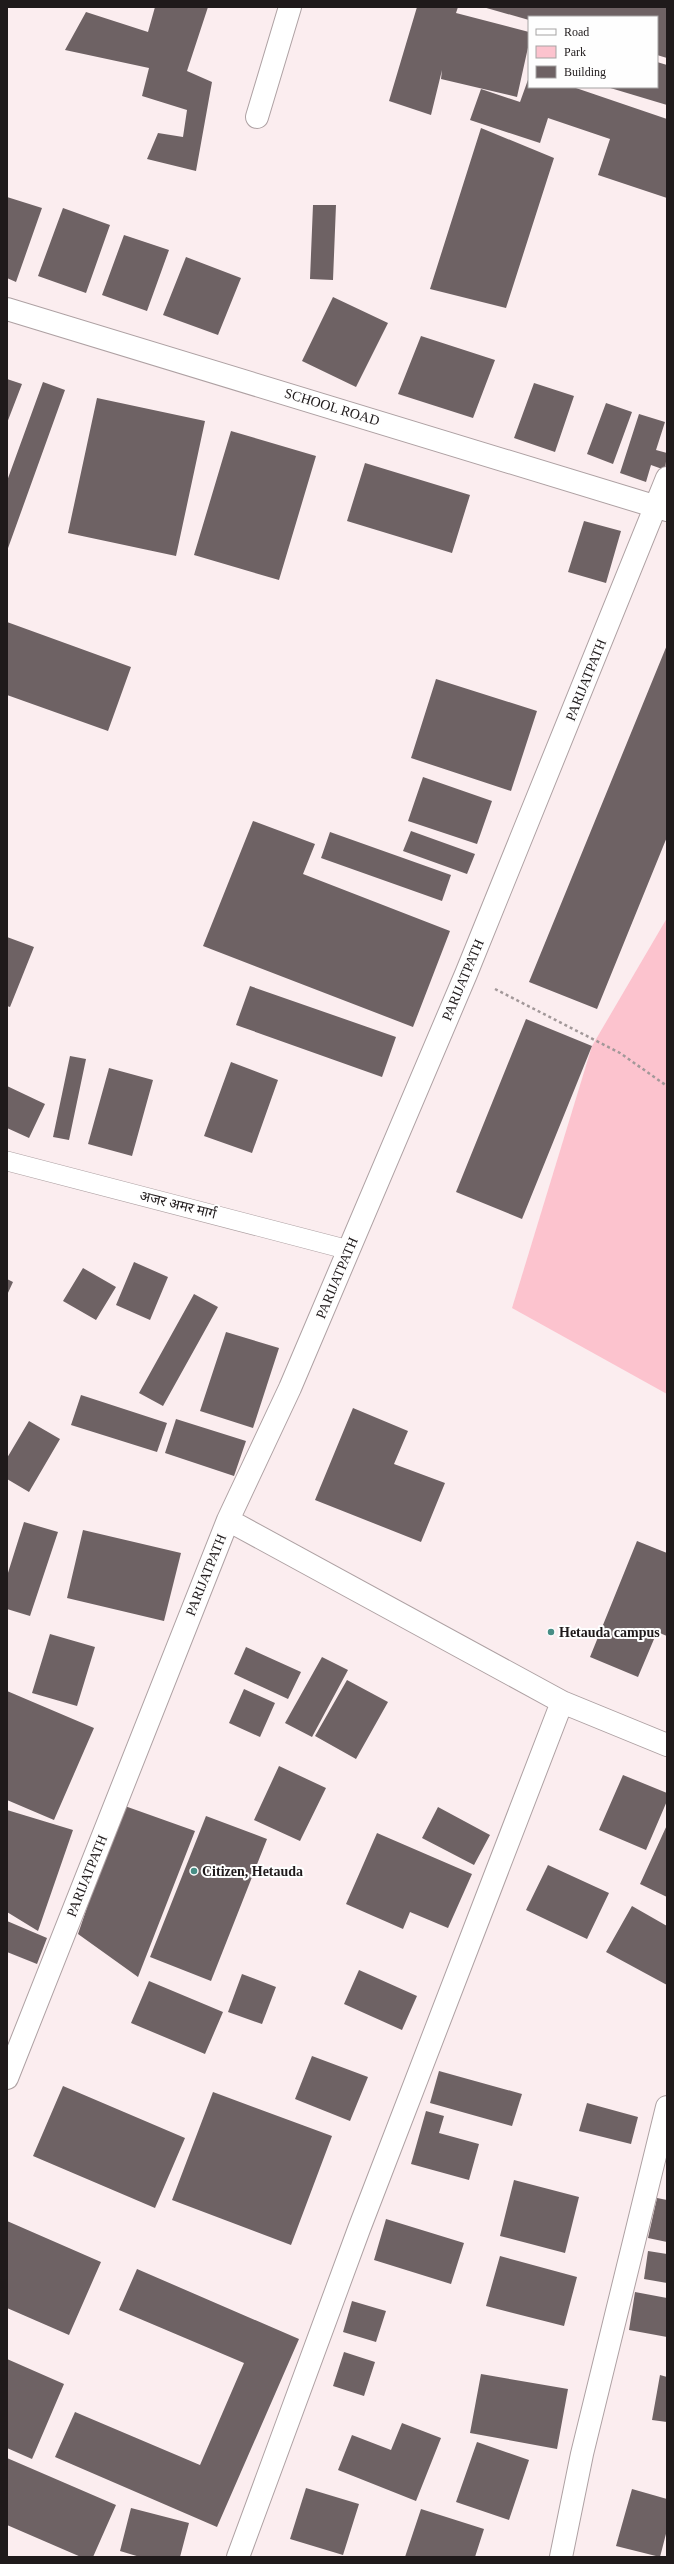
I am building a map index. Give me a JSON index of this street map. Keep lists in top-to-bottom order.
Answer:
{
  "streets": {
    "street": ["SCHOOL ROAD", "PARIJATPATH"],
    "lane": ["अजर अमर मार्ग"]
  },
  "crossings": [
    ["SCHOOL ROAD", "PARIJATPATH"],
    ["PARIJATPATH", "अजर अमर मार्ग"]
  ],
  "places": ["Hetauda campus", "Citizen, Hetauda"],
  "legend": ["Road", "Park", "Building"]
}
